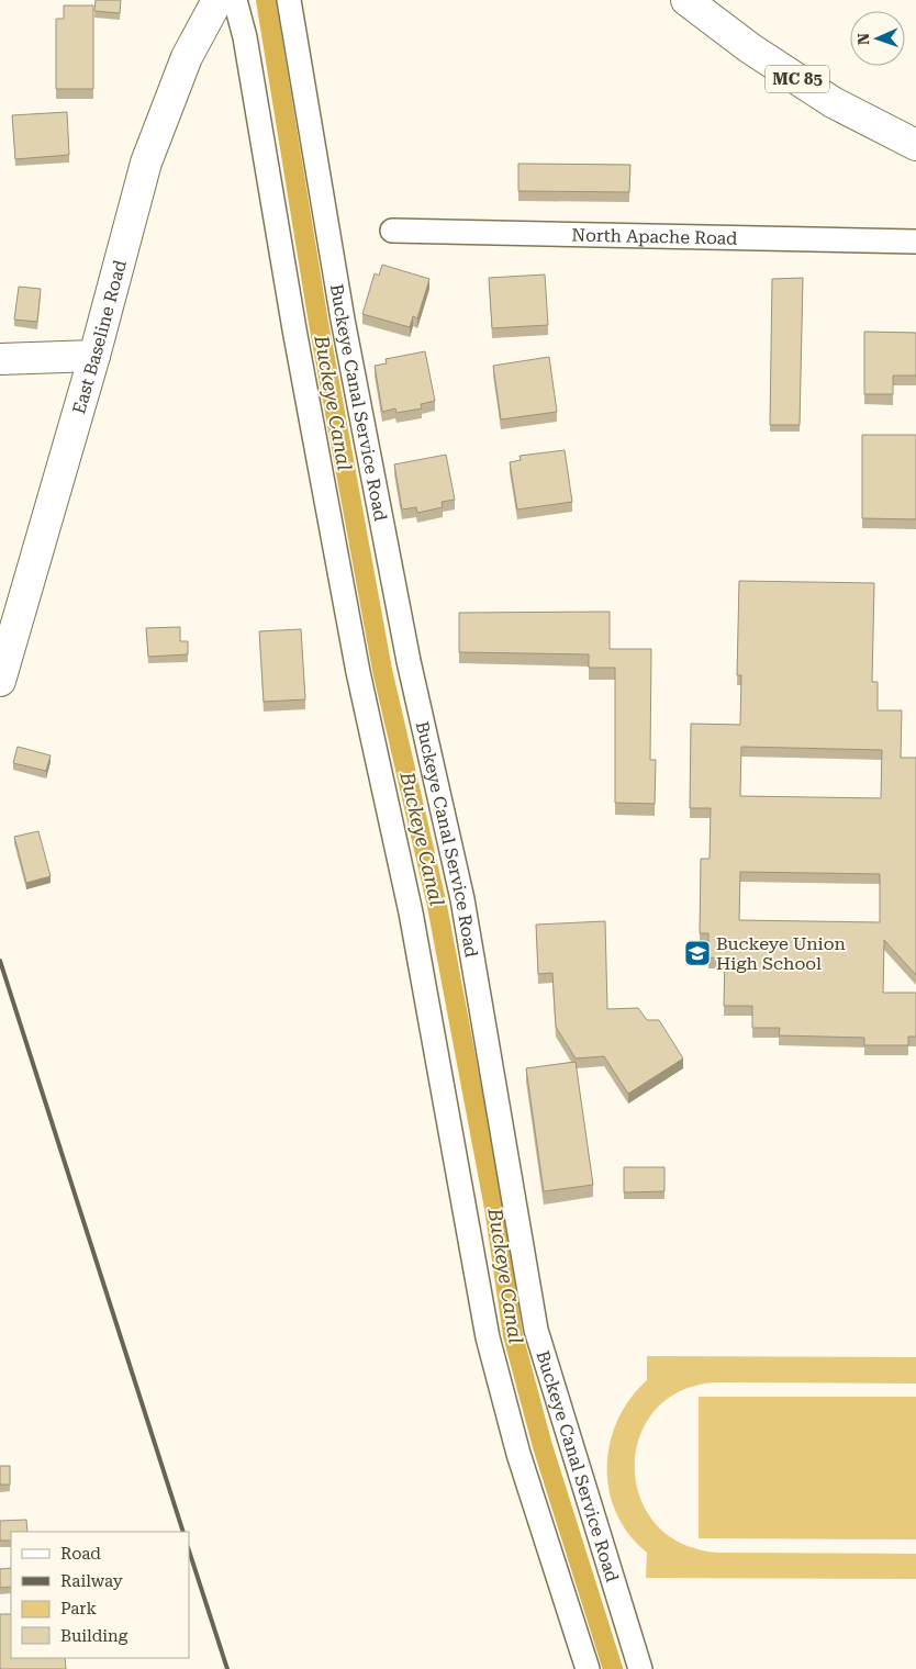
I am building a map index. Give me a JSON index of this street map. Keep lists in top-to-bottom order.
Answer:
{
  "streets": {
    "main road": ["MC 85", "East Baseline Road"],
    "street": ["North Apache Road", "Buckeye Canal Service Road"]
  },
  "water": ["Buckeye Canal"],
  "places": {
    "school or university": ["Buckeye Union High School"]
  },
  "legend": [
    "Road",
    "Railway",
    "Park",
    "Building"
  ],
  "north": "left"
}
